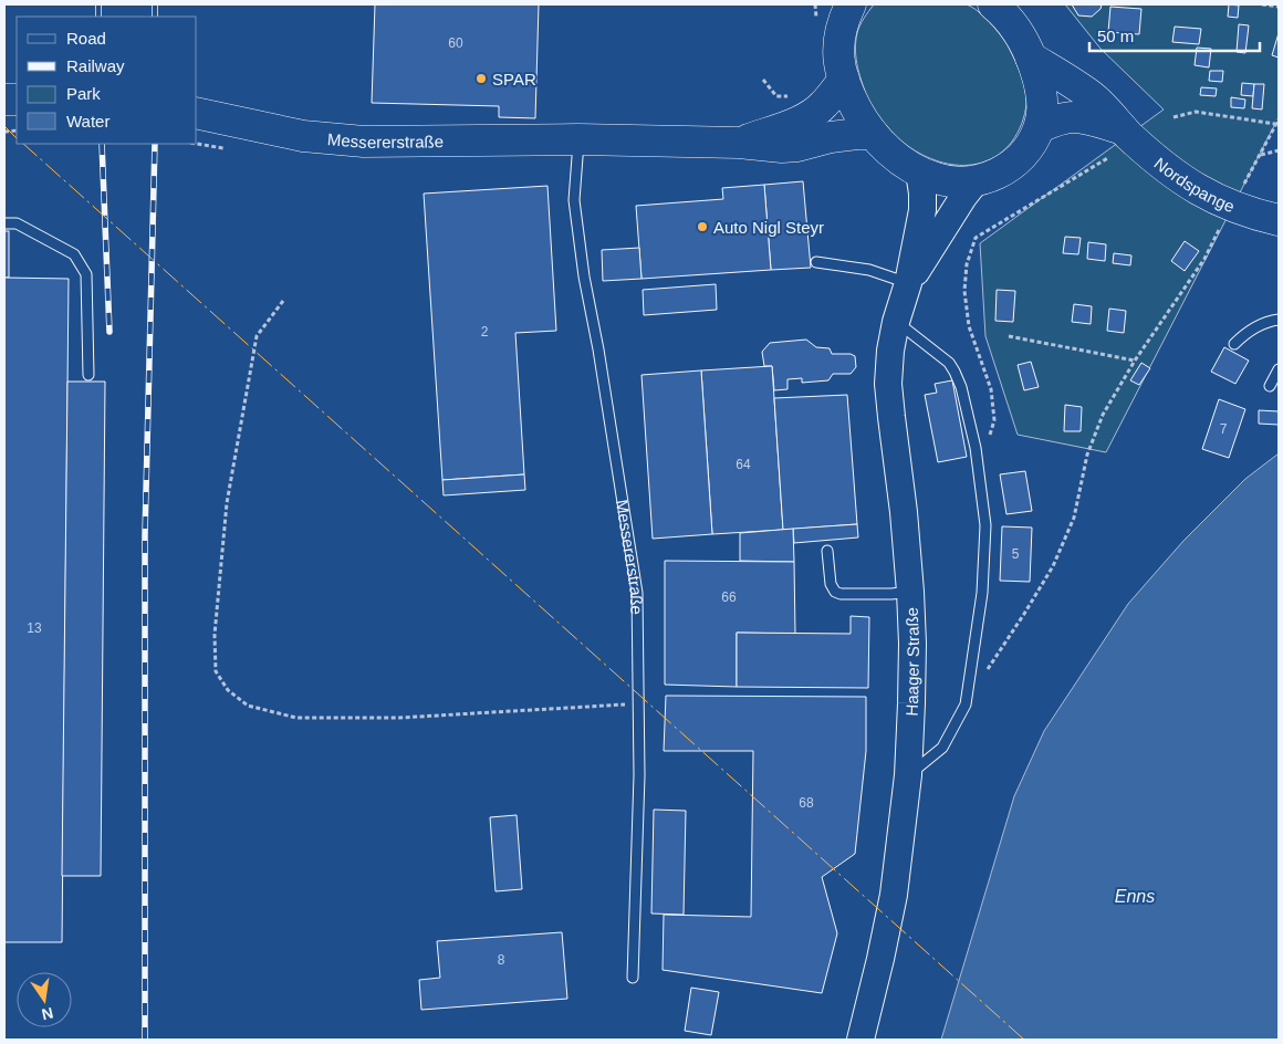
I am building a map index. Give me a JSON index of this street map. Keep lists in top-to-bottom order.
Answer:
{
  "streets": {
    "main road": ["Messererstraße", "Nordspange"],
    "street": ["Haager Straße"]
  },
  "water": ["Enns"],
  "places": ["SPAR", "Auto Nigl Steyr"],
  "house_numbers": [
    "60",
    "2",
    "7",
    "64",
    "5",
    "66",
    "13",
    "68",
    "8"
  ],
  "legend": [
    "Road",
    "Railway",
    "Park",
    "Water"
  ],
  "scale_bar": "50 m",
  "north": "bottom"
}
